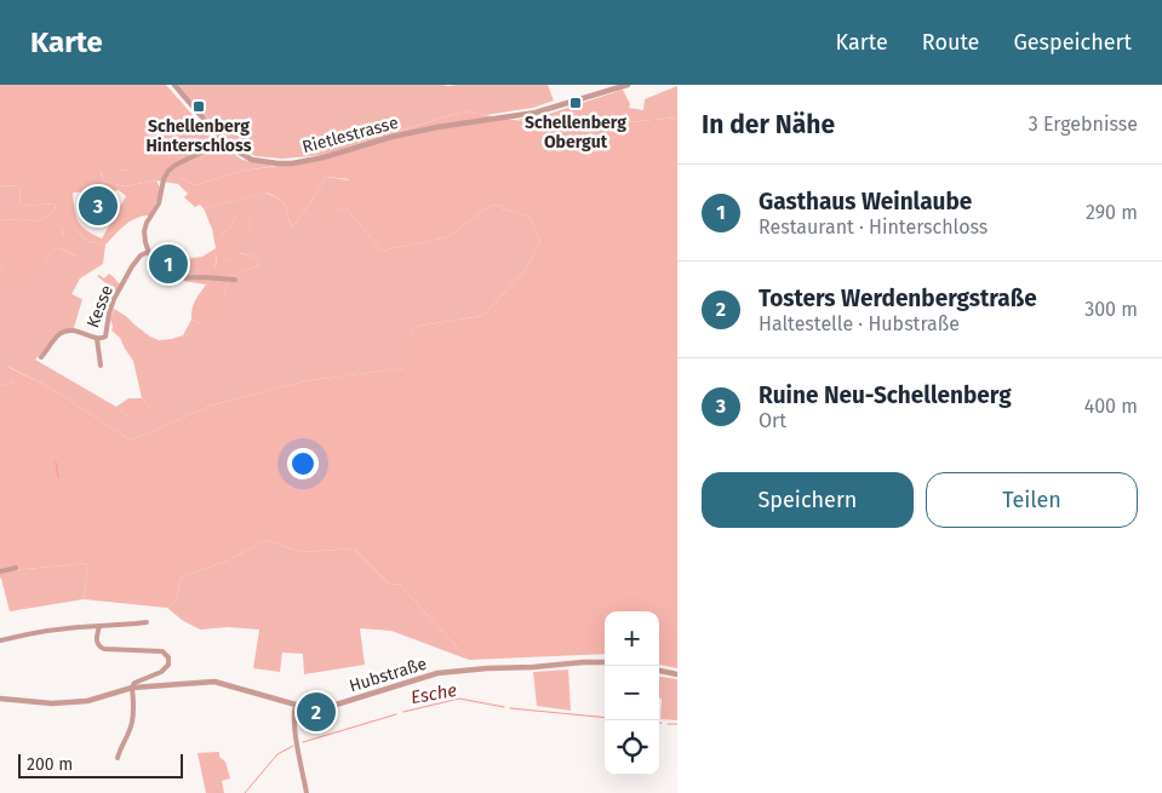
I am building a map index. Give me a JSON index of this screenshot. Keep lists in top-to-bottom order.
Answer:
{
  "streets": {
    "street": ["Rietlestrasse", "Kesse", "Hubstraße"]
  },
  "water": ["Esche"],
  "places": {
    "transit": ["Schellenberg Obergut", "Schellenberg Hinterschloss"]
  },
  "scale_bar": "200 m",
  "page": {
    "header": "Karte",
    "nav": ["Karte", "Route", "Gespeichert"],
    "heading": ["In der Nähe", "3 Ergebnisse"],
    "list": [
      {
        "mark": "1",
        "name": "Gasthaus Weinlaube",
        "note": "Restaurant · Hinterschloss",
        "value": "290 m"
      },
      {
        "mark": "2",
        "name": "Tosters Werdenbergstraße",
        "note": "Haltestelle · Hubstraße",
        "value": "300 m"
      },
      {
        "mark": "3",
        "name": "Ruine Neu-Schellenberg",
        "note": "Ort",
        "value": "400 m"
      }
    ],
    "pins": ["3", "1", "2"],
    "buttons": ["Speichern", "Teilen"],
    "map_buttons": ["+", "−"],
    "scale": "200 m"
  }
}
